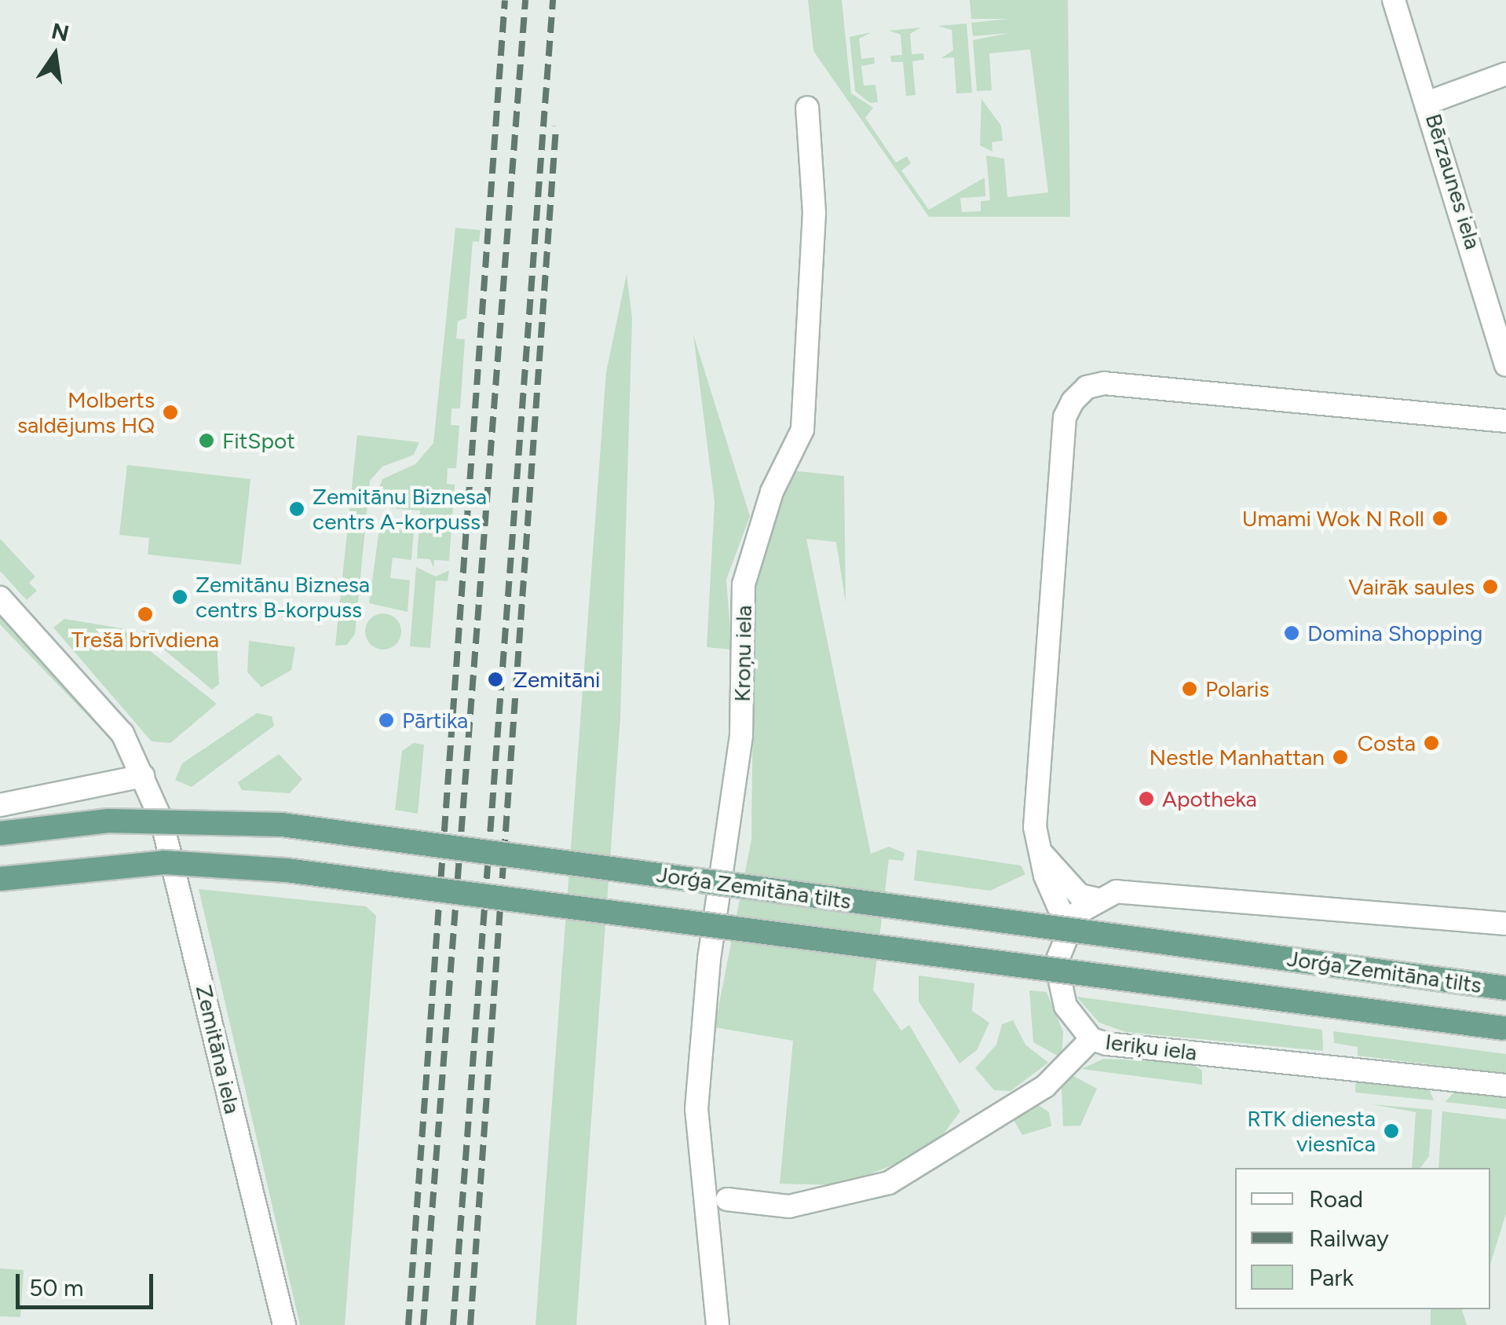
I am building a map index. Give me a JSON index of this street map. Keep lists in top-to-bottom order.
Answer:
{
  "streets": {
    "main road": ["Jorģa Zemitāna tilts"],
    "street": [
      "Bērzaunes iela",
      "Kroņu iela",
      "Ieriķu iela",
      "Zemitāna iela"
    ]
  },
  "places": [
    "Molberts saldējums HQ",
    "FitSpot",
    "Zemitānu Biznesa centrs A-korpuss",
    "Umami Wok N Roll",
    "Vairāk saules",
    "Zemitānu Biznesa centrs B-korpuss",
    "Trešā brīvdiena",
    "Domina Shopping",
    "Zemitāni",
    "Polaris",
    "Pārtika",
    "Costa",
    "Nestle Manhattan",
    "Apotheka",
    "RTK dienesta viesnīca"
  ],
  "legend": ["Road", "Railway", "Park"],
  "scale_bar": "50 m",
  "north": "top"
}
